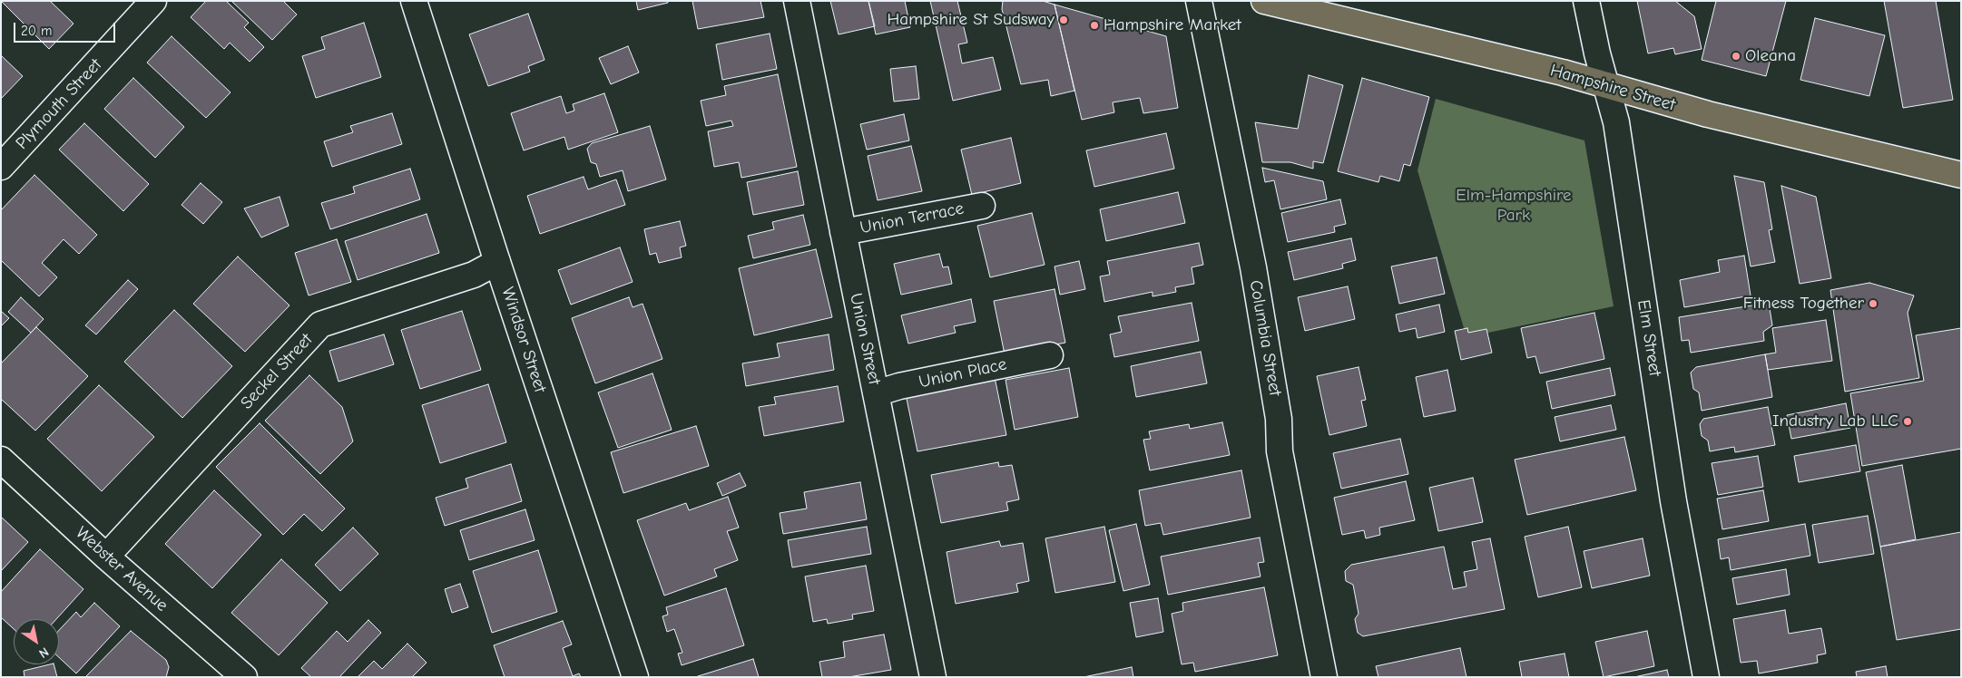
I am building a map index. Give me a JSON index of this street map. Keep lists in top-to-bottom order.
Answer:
{
  "streets": {
    "main road": ["Hampshire Street"],
    "street": [
      "Plymouth Street",
      "Union Terrace",
      "Columbia Street",
      "Elm Street",
      "Union Street",
      "Windsor Street",
      "Seckel Street",
      "Union Place",
      "Webster Avenue"
    ]
  },
  "crossings": [
    ["Hampshire Street", "Elm Street"],
    ["Union Terrace", "Union Street"],
    ["Union Street", "Union Place"],
    ["Windsor Street", "Seckel Street"],
    ["Seckel Street", "Webster Avenue"]
  ],
  "parks": ["Elm-Hampshire Park"],
  "places": [
    "Hampshire St Sudsway",
    "Hampshire Market",
    "Oleana",
    "Fitness Together",
    "Industry Lab LLC"
  ],
  "scale_bar": "20 m",
  "north": "bottom right"
}
